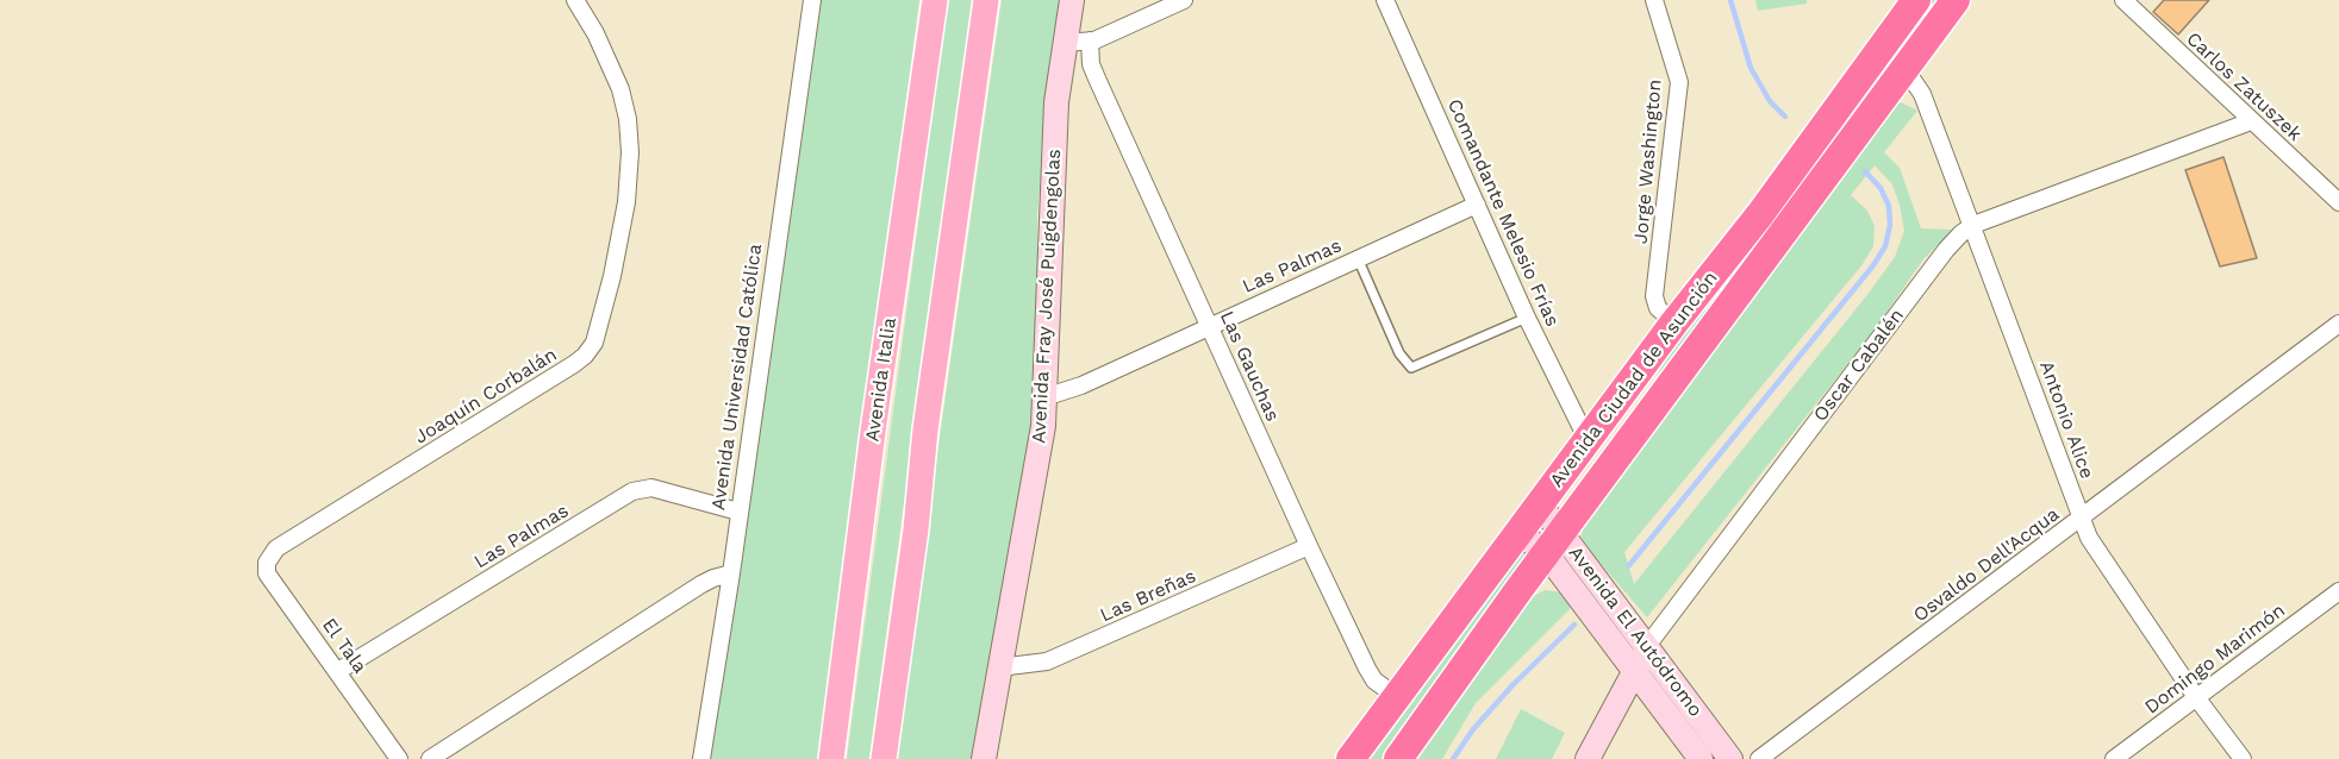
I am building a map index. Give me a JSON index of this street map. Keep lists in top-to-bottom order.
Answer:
{
  "streets": {
    "highway": ["Avenida Ciudad de Asunción"],
    "main road": ["Avenida Italia"],
    "street": [
      "Carlos Zatuszek",
      "Jorge Washington",
      "Comandante Melesio Frías",
      "Las Palmas",
      "Avenida Fray José Puigdengolas",
      "Oscar Cabalén",
      "Las Gauchas",
      "Avenida Universidad Católica",
      "Joaquín Corbalán",
      "Antonio Alice",
      "Osvaldo Dell'Acqua",
      "Las Breñas",
      "Avenida El Autódromo",
      "El Tala",
      "Domingo Marimón"
    ]
  },
  "crossings": [
    ["Carlos Zatuszek", "Oscar Cabalén"],
    ["Jorge Washington", "Avenida Ciudad de Asunción"],
    ["Comandante Melesio Frías", "Las Palmas"],
    ["Comandante Melesio Frías", "Avenida Ciudad de Asunción"],
    ["Las Palmas", "Avenida Fray José Puigdengolas"],
    ["Las Palmas", "Las Gauchas"],
    ["Las Palmas", "Avenida Universidad Católica"],
    ["Las Palmas", "El Tala"],
    ["Avenida Fray José Puigdengolas", "Las Breñas"],
    ["Oscar Cabalén", "Antonio Alice"],
    ["Oscar Cabalén", "Avenida El Autódromo"],
    ["Las Gauchas", "Avenida Ciudad de Asunción"],
    ["Las Gauchas", "Las Breñas"],
    ["Avenida Ciudad de Asunción", "Antonio Alice"],
    ["Avenida Ciudad de Asunción", "Avenida El Autódromo"],
    ["Joaquín Corbalán", "El Tala"],
    ["Antonio Alice", "Osvaldo Dell'Acqua"],
    ["Antonio Alice", "Domingo Marimón"]
  ]
}
